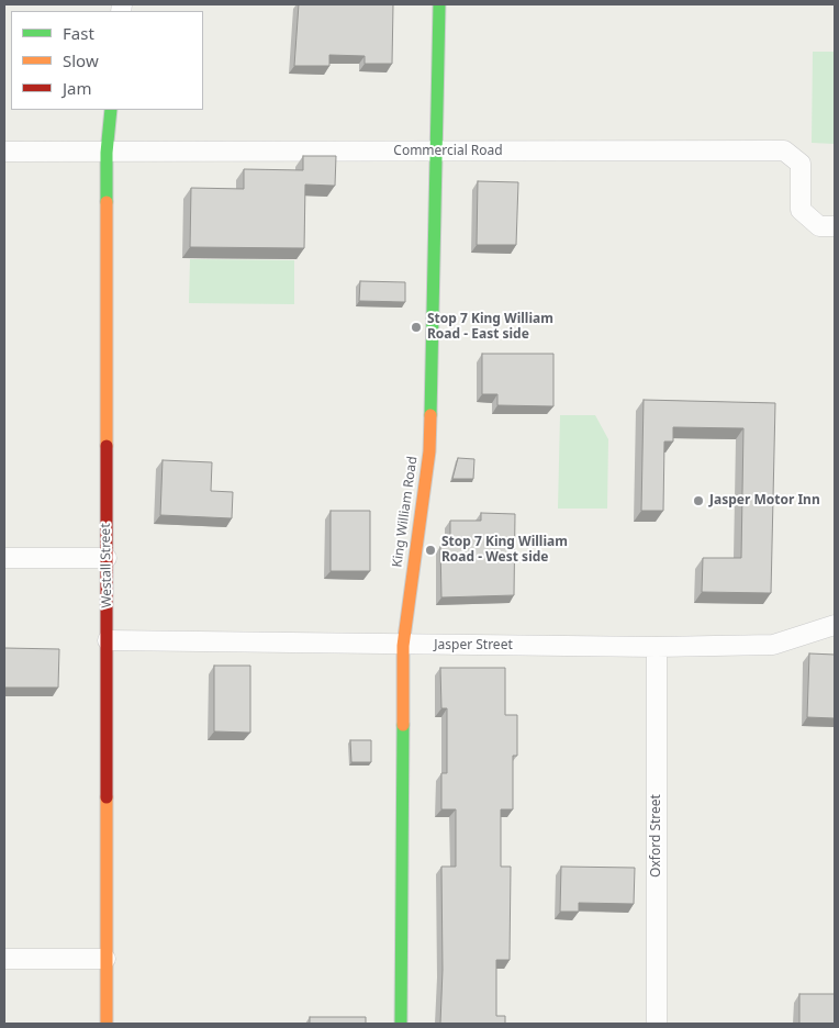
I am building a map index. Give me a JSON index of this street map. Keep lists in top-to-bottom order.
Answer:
{
  "streets": {
    "main road": ["King William Road", "Westall Street"],
    "street": ["Commercial Road", "Jasper Street", "Oxford Street"]
  },
  "crossings": [
    ["Commercial Road", "King William Road"],
    ["Commercial Road", "Westall Street"],
    ["King William Road", "Jasper Street"],
    ["Westall Street", "Jasper Street"],
    ["Jasper Street", "Oxford Street"]
  ],
  "places": ["Stop 7 King William Road - East side", "Jasper Motor Inn", "Stop 7 King William Road - West side"],
  "legend": ["Fast", "Slow", "Jam"]
}
